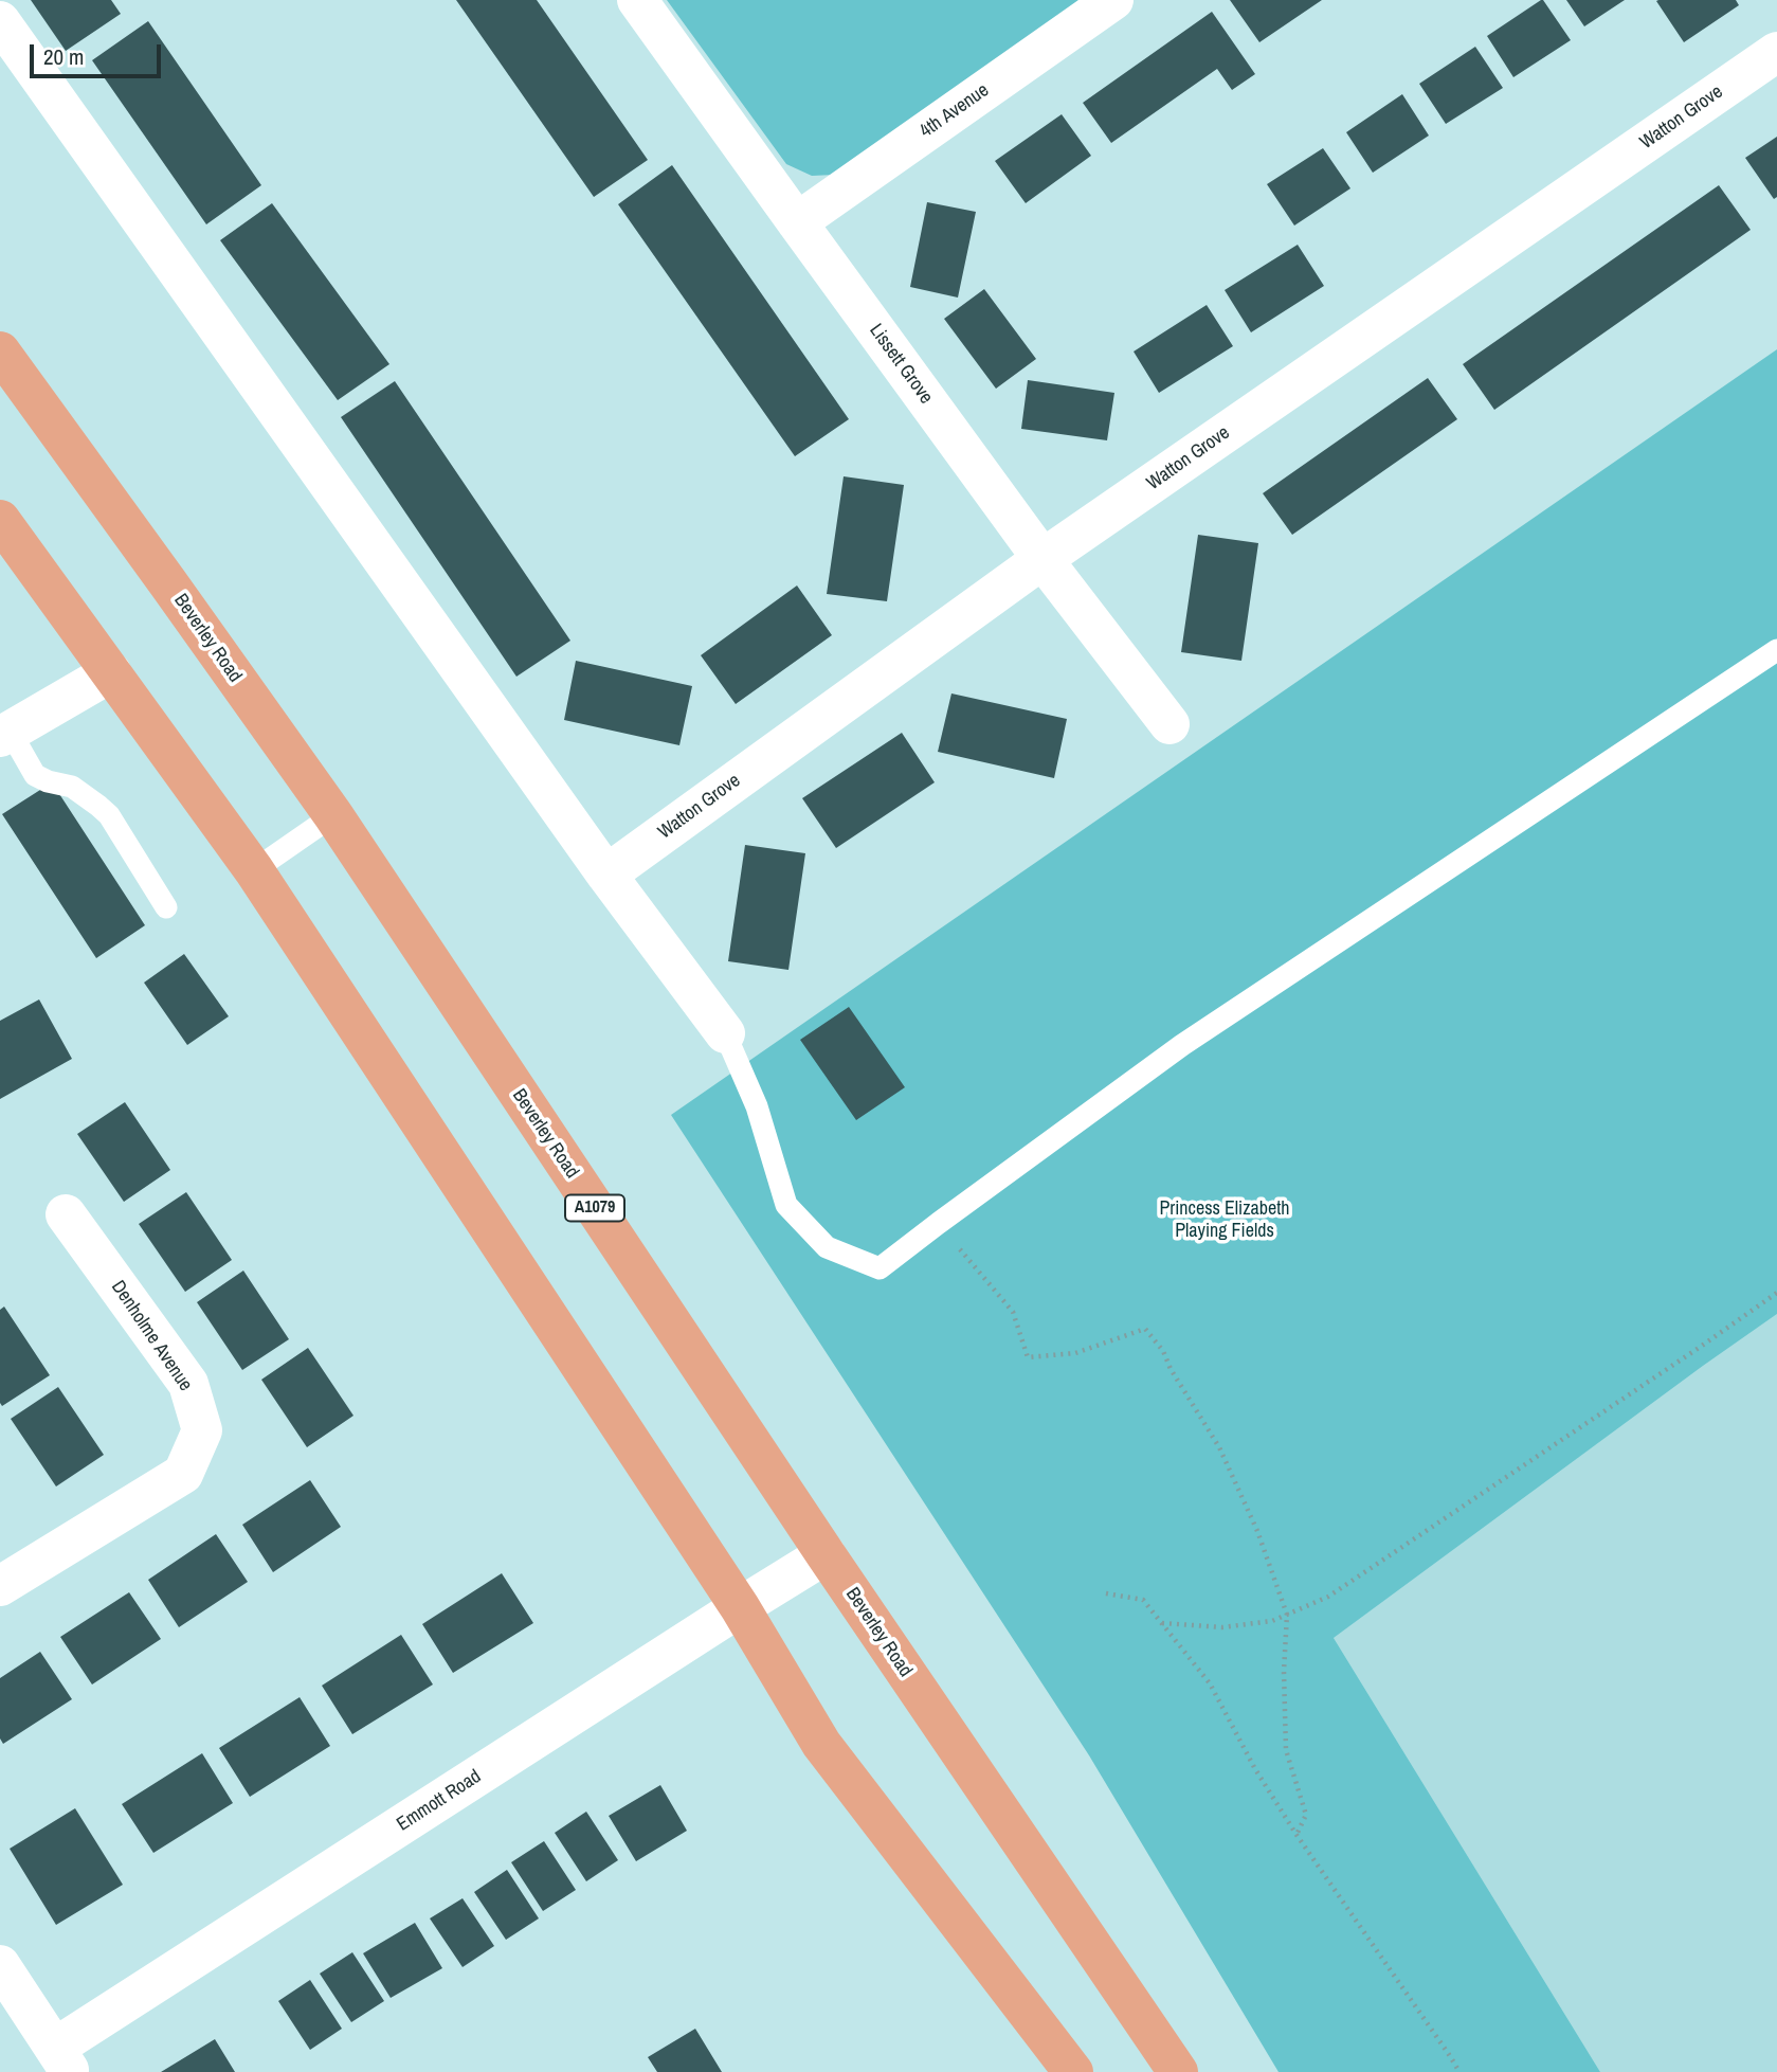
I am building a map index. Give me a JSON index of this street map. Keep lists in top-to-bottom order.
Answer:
{
  "streets": {
    "main road": ["Beverley Road", "A1079"],
    "street": [
      "4th Avenue",
      "Watton Grove",
      "Lissett Grove",
      "Denholme Avenue",
      "Emmott Road"
    ]
  },
  "crossings": [
    ["4th Avenue", "Lissett Grove"],
    ["Watton Grove", "Lissett Grove"],
    ["Beverley Road", "Emmott Road"]
  ],
  "parks": ["Princess Elizabeth Playing Fields"],
  "scale_bar": "20 m"
}
